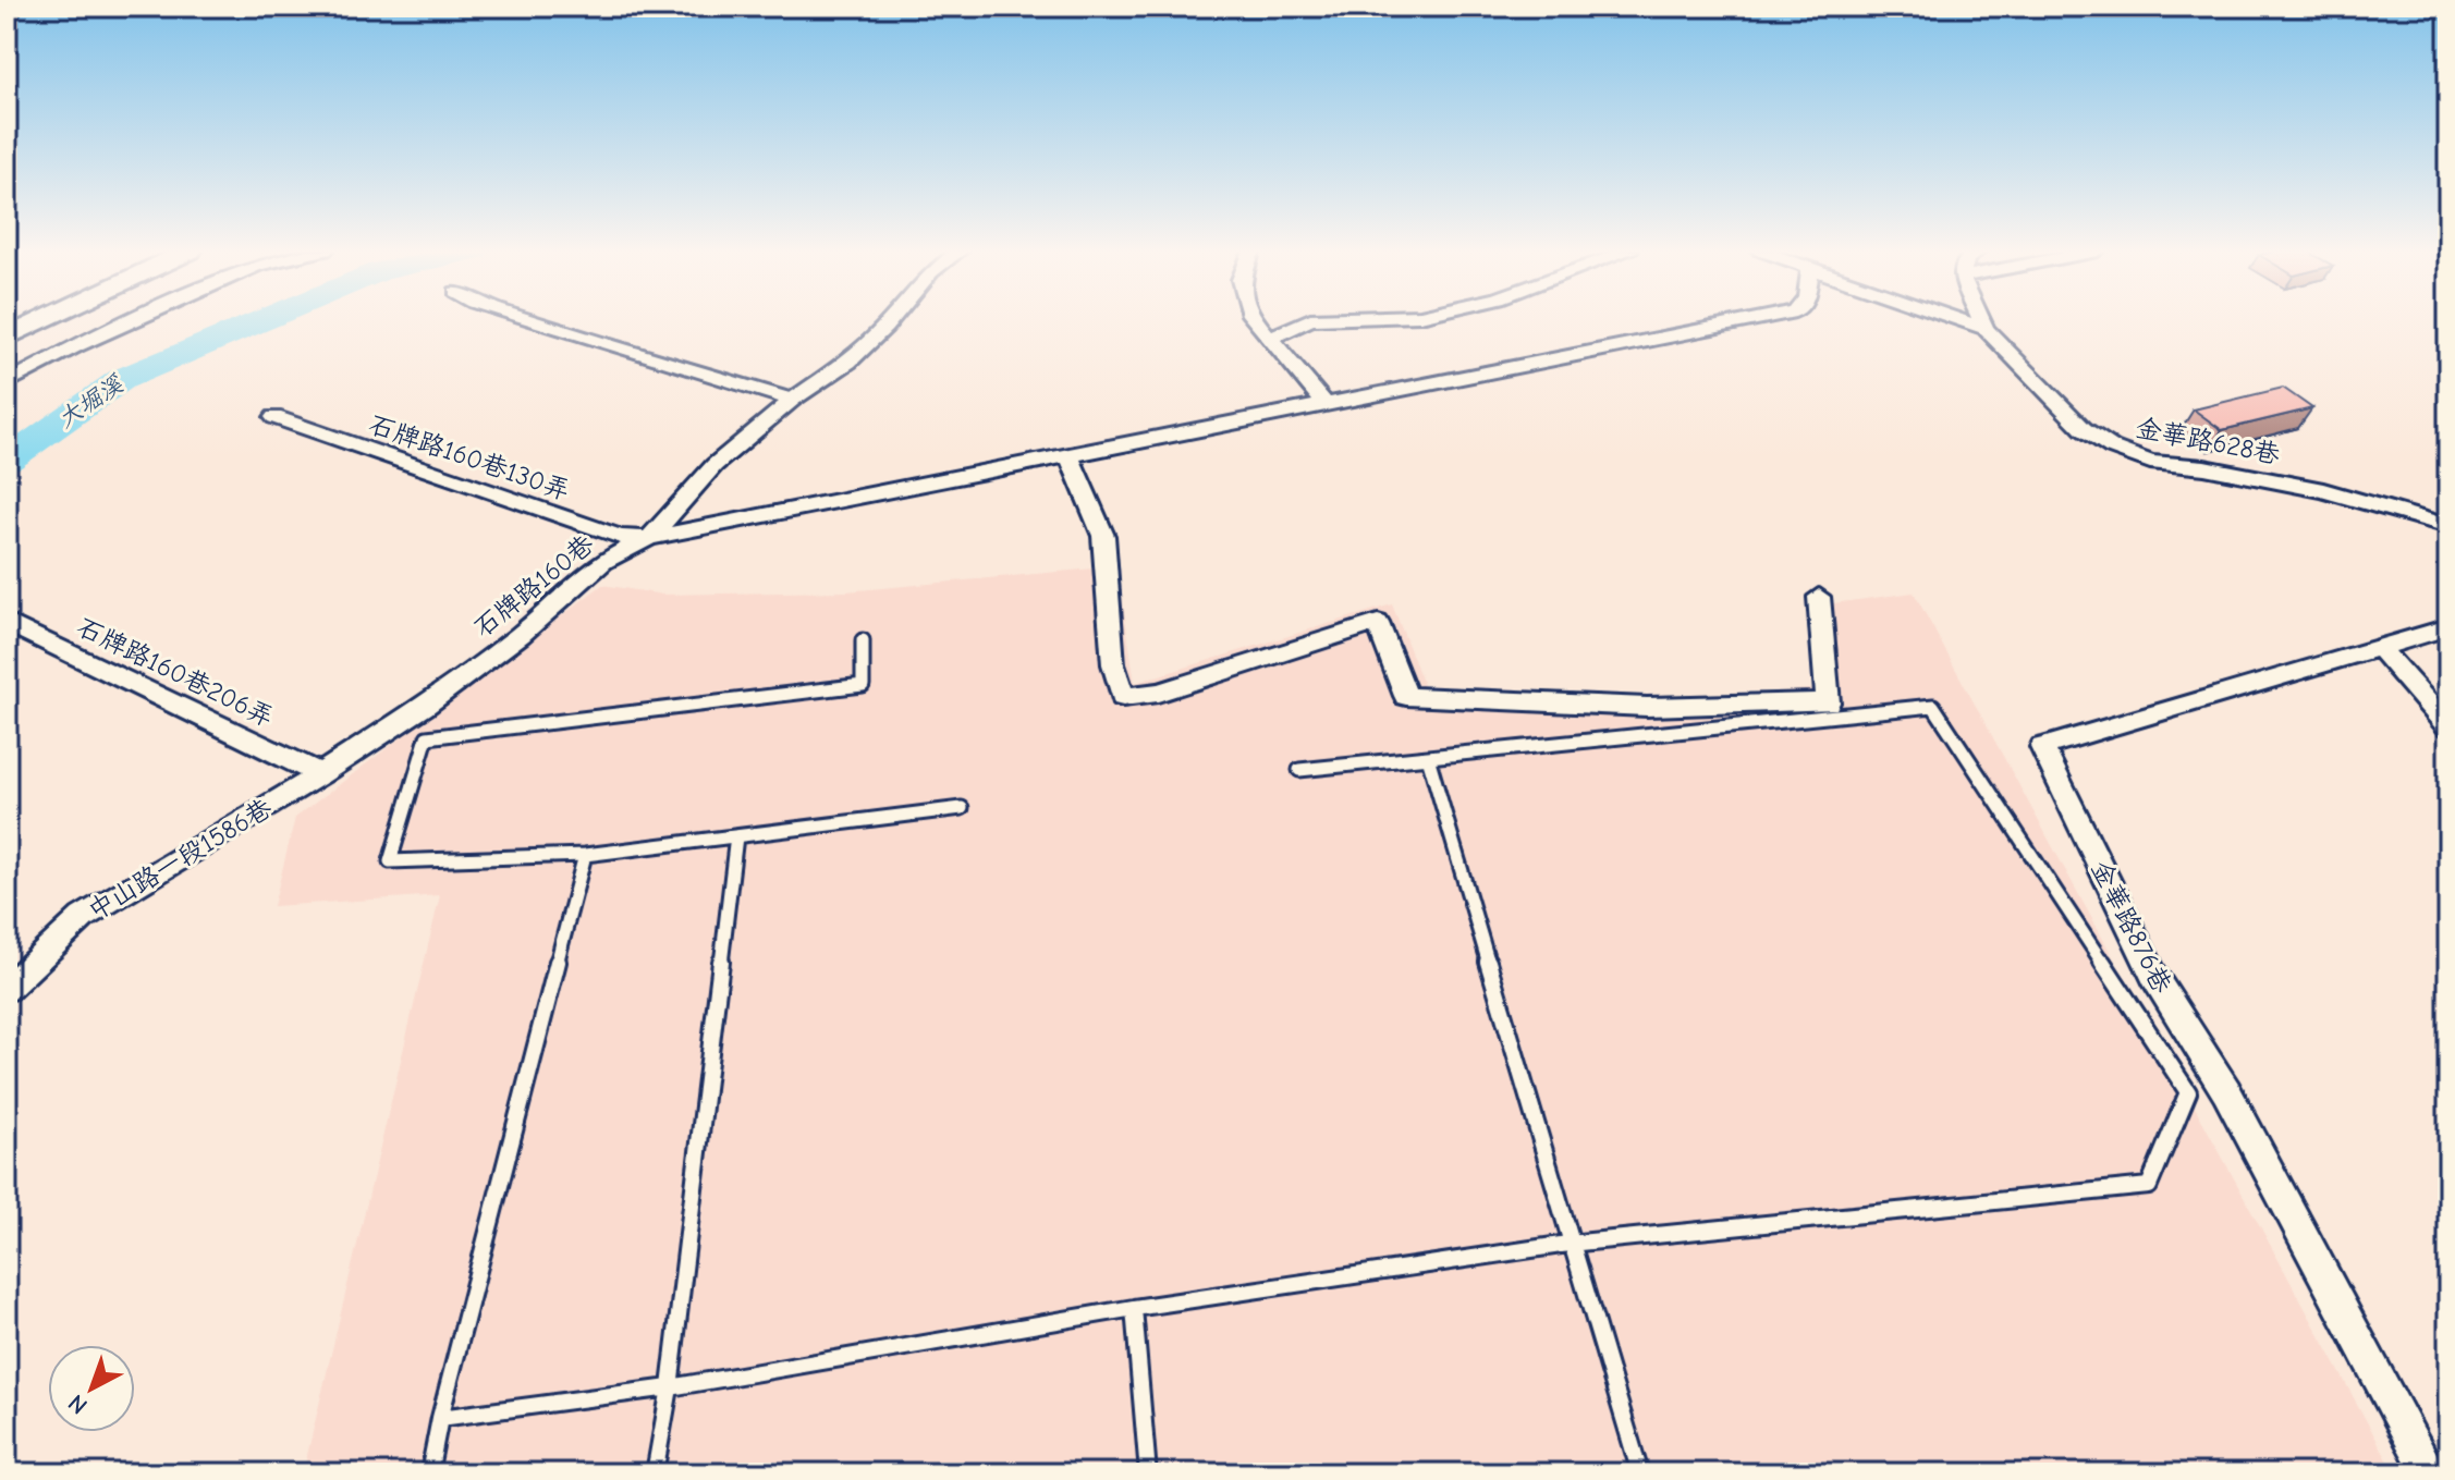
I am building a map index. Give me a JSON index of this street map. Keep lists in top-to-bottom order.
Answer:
{
  "streets": {
    "street": [
      "金華路628巷",
      "石牌路160巷130弄",
      "石牌路160巷",
      "石牌路160巷206弄",
      "中山路一段1586巷",
      "金華路876巷"
    ]
  },
  "crossings": [
    ["石牌路160巷130弄", "石牌路160巷"],
    ["石牌路160巷", "石牌路160巷206弄"],
    ["石牌路160巷", "中山路一段1586巷"],
    ["石牌路160巷206弄", "中山路一段1586巷"]
  ],
  "water": ["大堀溪"],
  "north": "bottom left"
}
